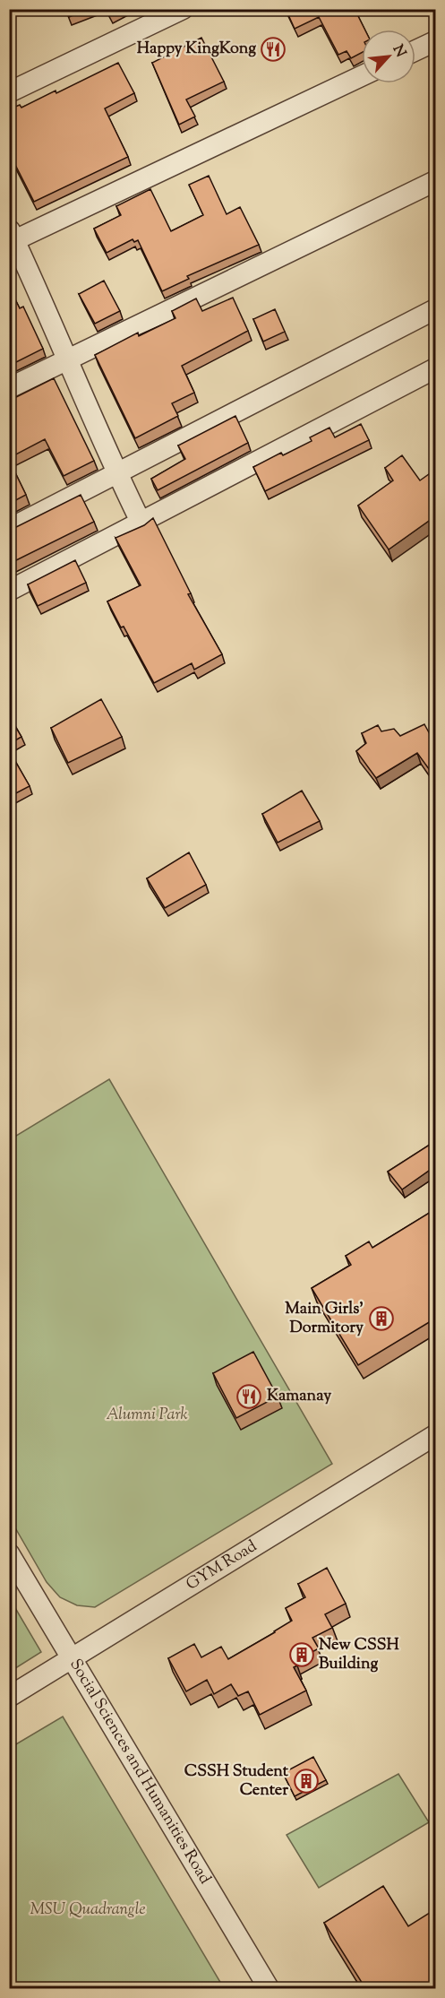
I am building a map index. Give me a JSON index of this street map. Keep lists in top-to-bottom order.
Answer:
{
  "streets": {
    "street": ["GYM Road", "Social Sciences and Humanities Road"]
  },
  "crossings": [
    ["GYM Road", "Social Sciences and Humanities Road"]
  ],
  "parks": ["Alumni Park", "MSU Quadrangle"],
  "places": {
    "restaurant": ["Happy KingKong", "Kamanay"],
    "building": ["Main Girls' Dormitory", "New CSSH Building", "CSSH Student Center"]
  },
  "north": "top right"
}
